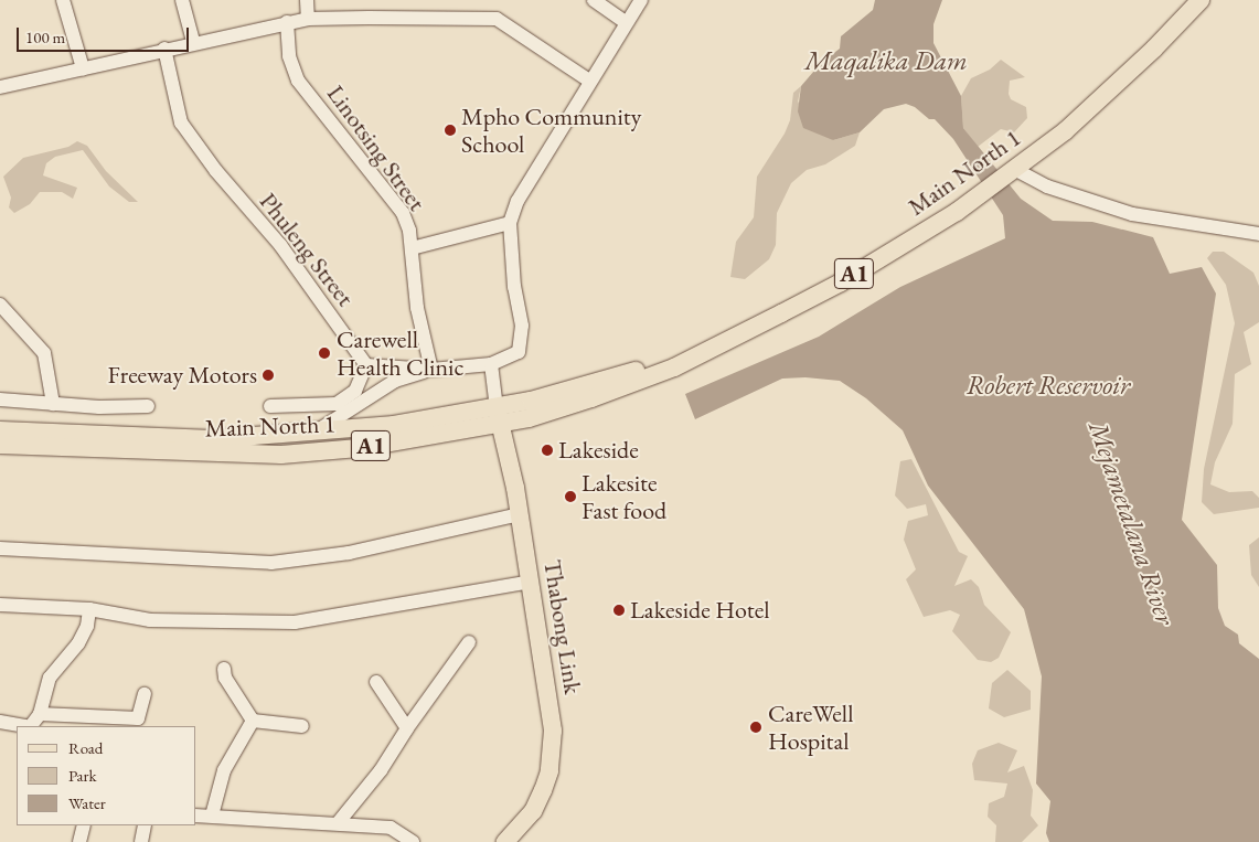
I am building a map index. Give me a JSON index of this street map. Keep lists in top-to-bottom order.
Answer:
{
  "streets": {
    "main road": ["Main North 1", "A1", "Thabong Link"],
    "street": ["Linotsing Street", "Phuleng Street"]
  },
  "crossings": [
    ["Main North 1", "Thabong Link"]
  ],
  "water": ["Maqalika Dam", "Robert Reservoir", "Mejametalana River"],
  "places": [
    "Mpho Community School",
    "Carewell Health Clinic",
    "Freeway Motors",
    "Lakeside",
    "Lakesite Fast food",
    "Lakeside Hotel",
    "CareWell Hospital"
  ],
  "legend": ["Road", "Park", "Water"],
  "scale_bar": "100 m"
}
